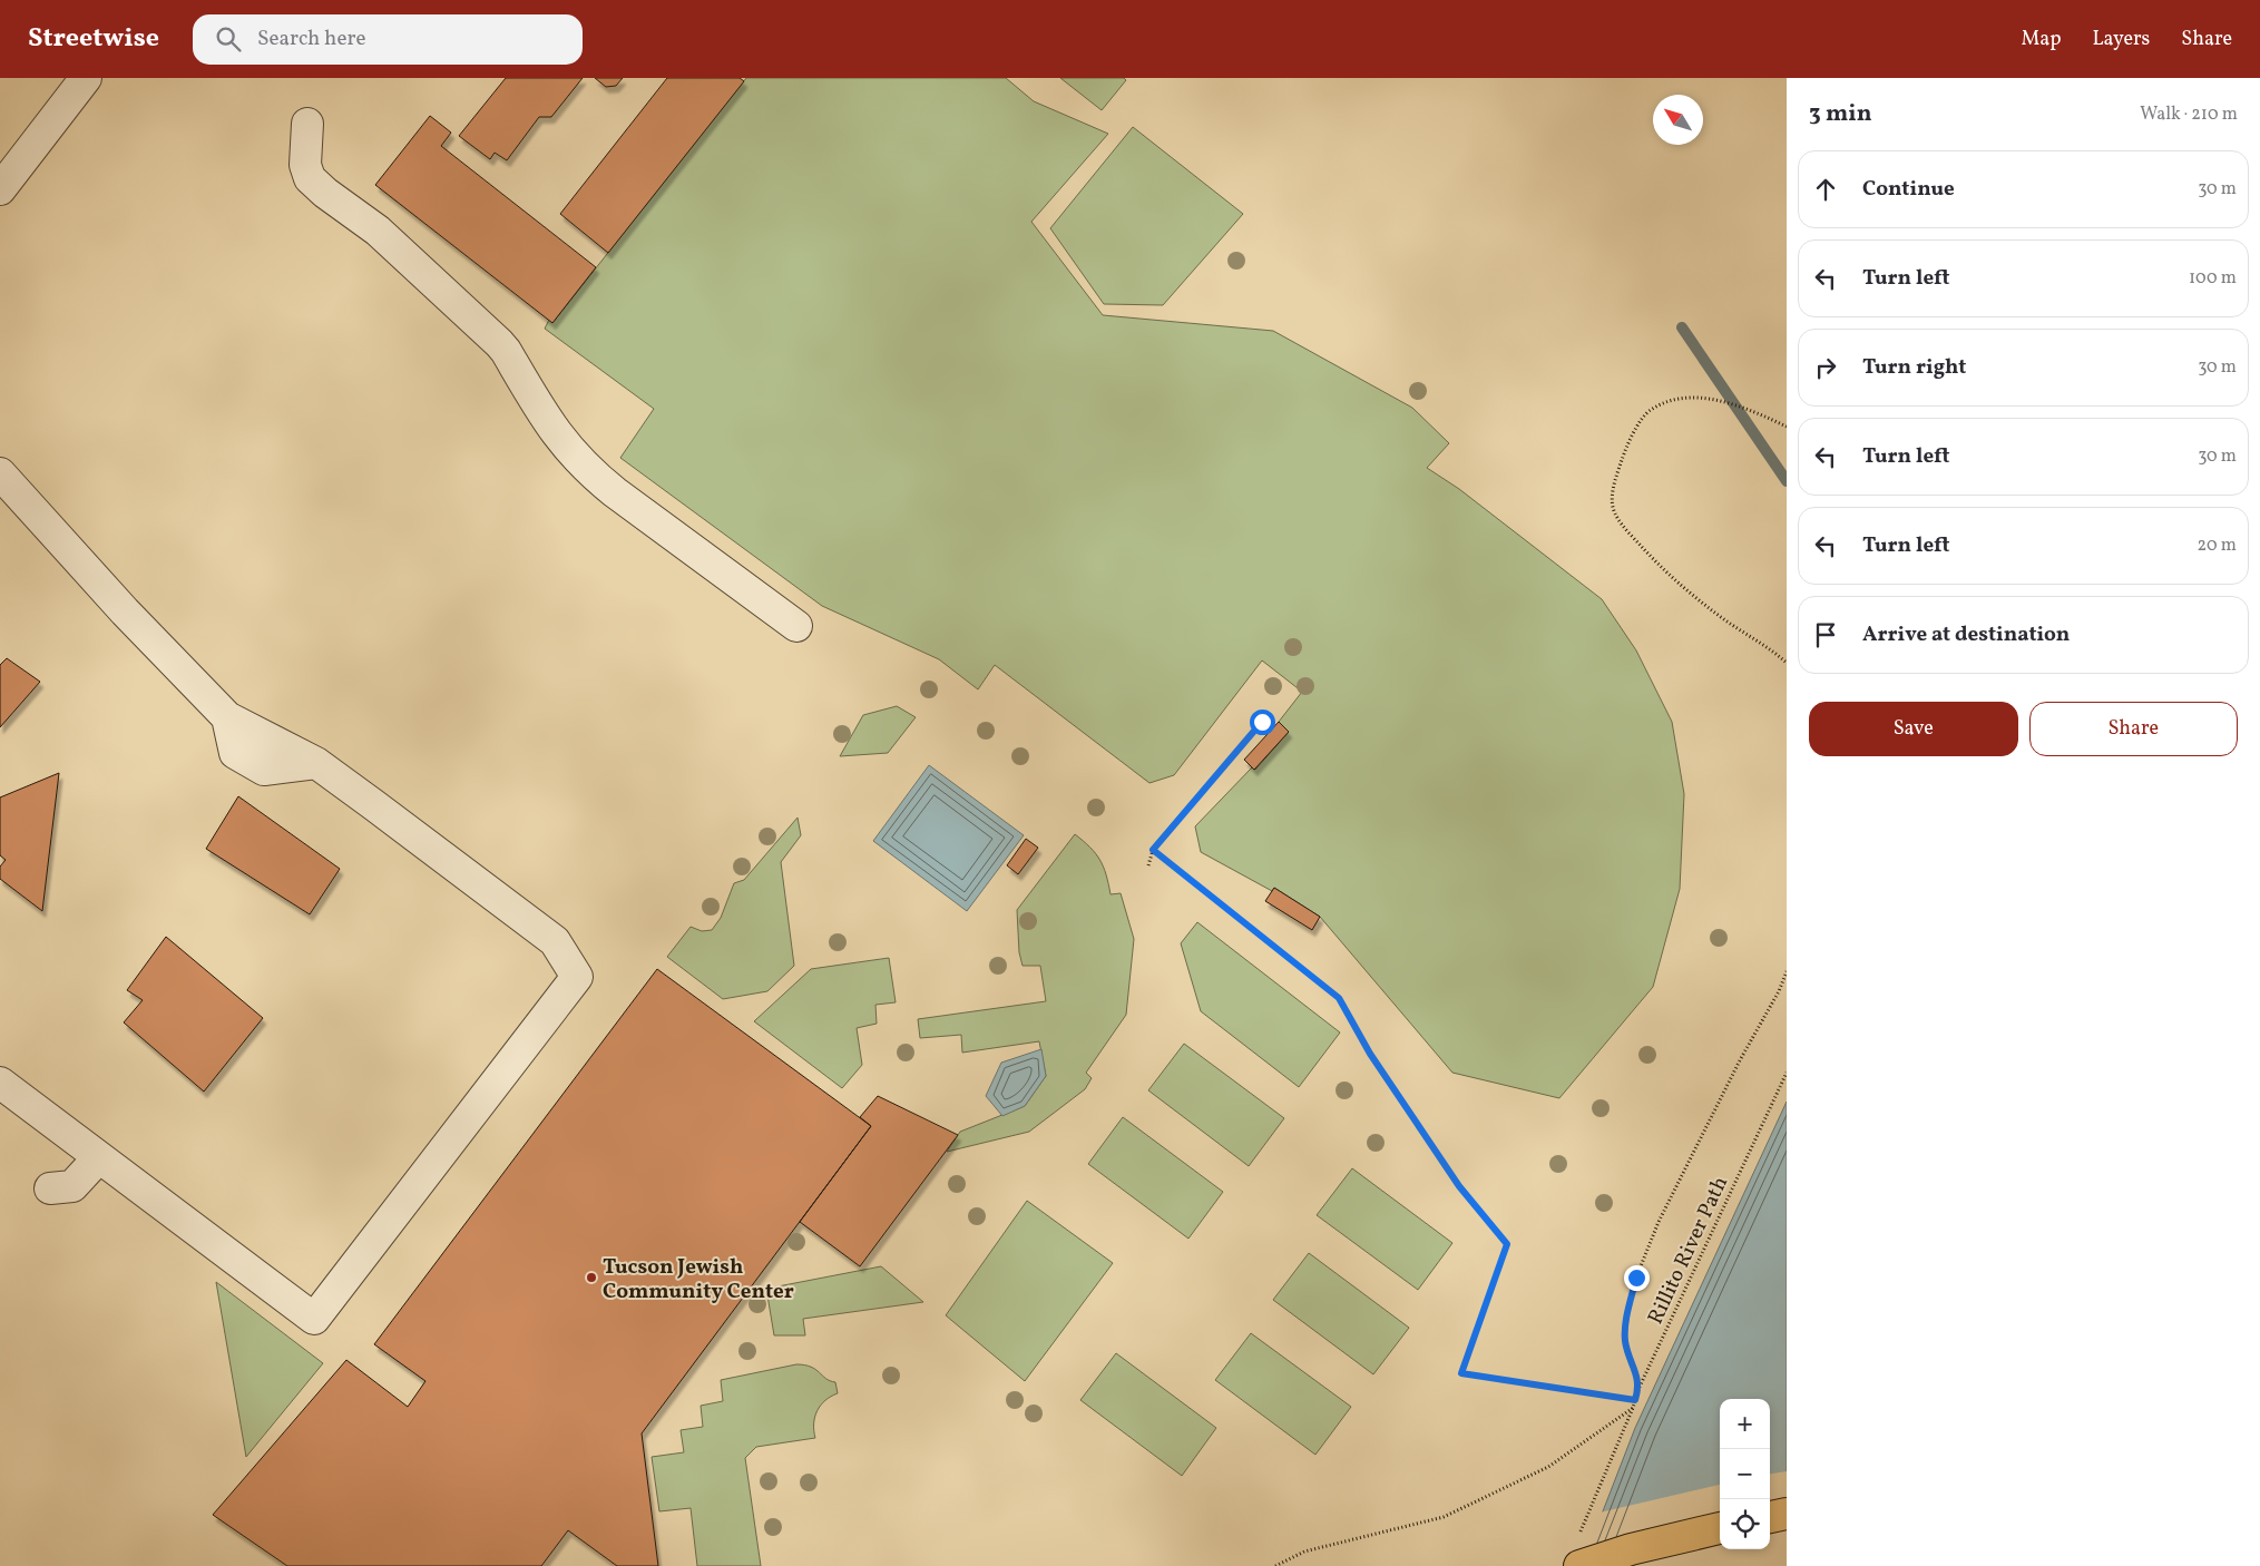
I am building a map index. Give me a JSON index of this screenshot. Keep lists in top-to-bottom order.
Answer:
{
  "streets": {
    "path": ["Rillito River Path"]
  },
  "places": ["Tucson Jewish Community Center"],
  "north": "top left",
  "page": {
    "header": "Streetwise",
    "search": "Search here",
    "nav": ["Map", "Layers", "Share"],
    "heading": ["3 min", "Walk · 210 m"],
    "list": [
      ["Continue", "30 m"],
      ["Turn left", "100 m"],
      ["Turn right", "30 m"],
      ["Turn left", "30 m"],
      ["Turn left", "20 m"],
      "Arrive at destination"
    ],
    "buttons": ["Save", "Share"],
    "map_buttons": ["+", "−"]
  }
}
